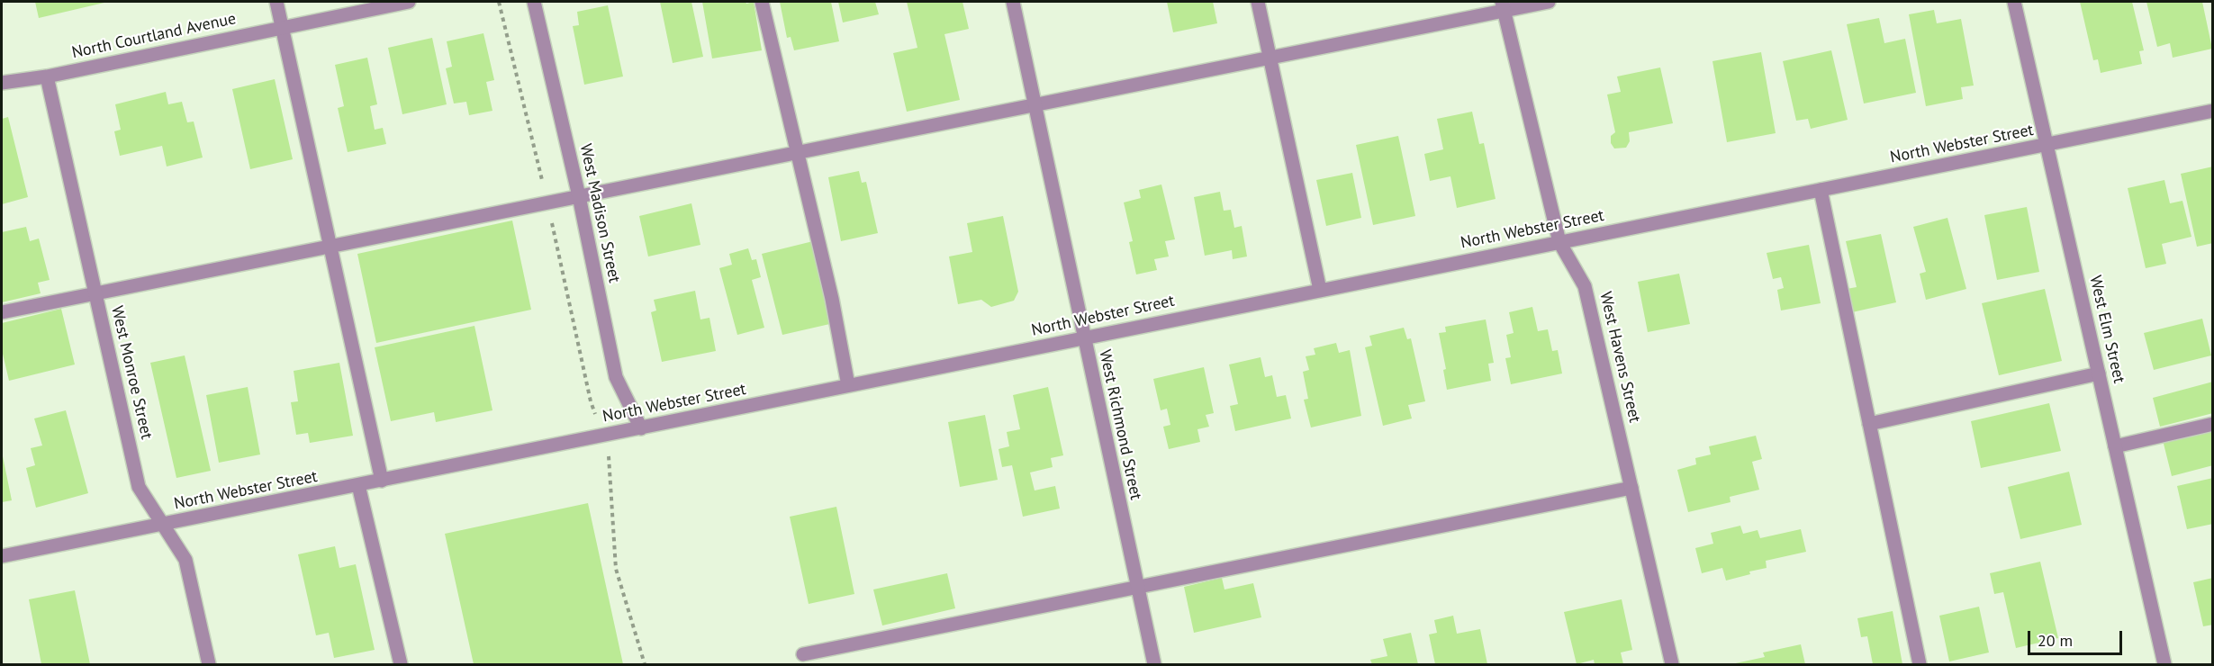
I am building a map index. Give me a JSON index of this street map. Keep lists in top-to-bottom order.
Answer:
{
  "streets": {
    "street": [
      "North Courtland Avenue",
      "North Webster Street",
      "West Madison Street",
      "West Elm Street",
      "West Havens Street",
      "West Monroe Street",
      "West Richmond Street"
    ]
  },
  "crossings": [
    ["North Courtland Avenue", "West Monroe Street"],
    ["North Webster Street", "West Madison Street"],
    ["North Webster Street", "West Elm Street"],
    ["North Webster Street", "West Havens Street"],
    ["North Webster Street", "West Monroe Street"],
    ["North Webster Street", "West Richmond Street"]
  ],
  "scale_bar": "20 m"
}
